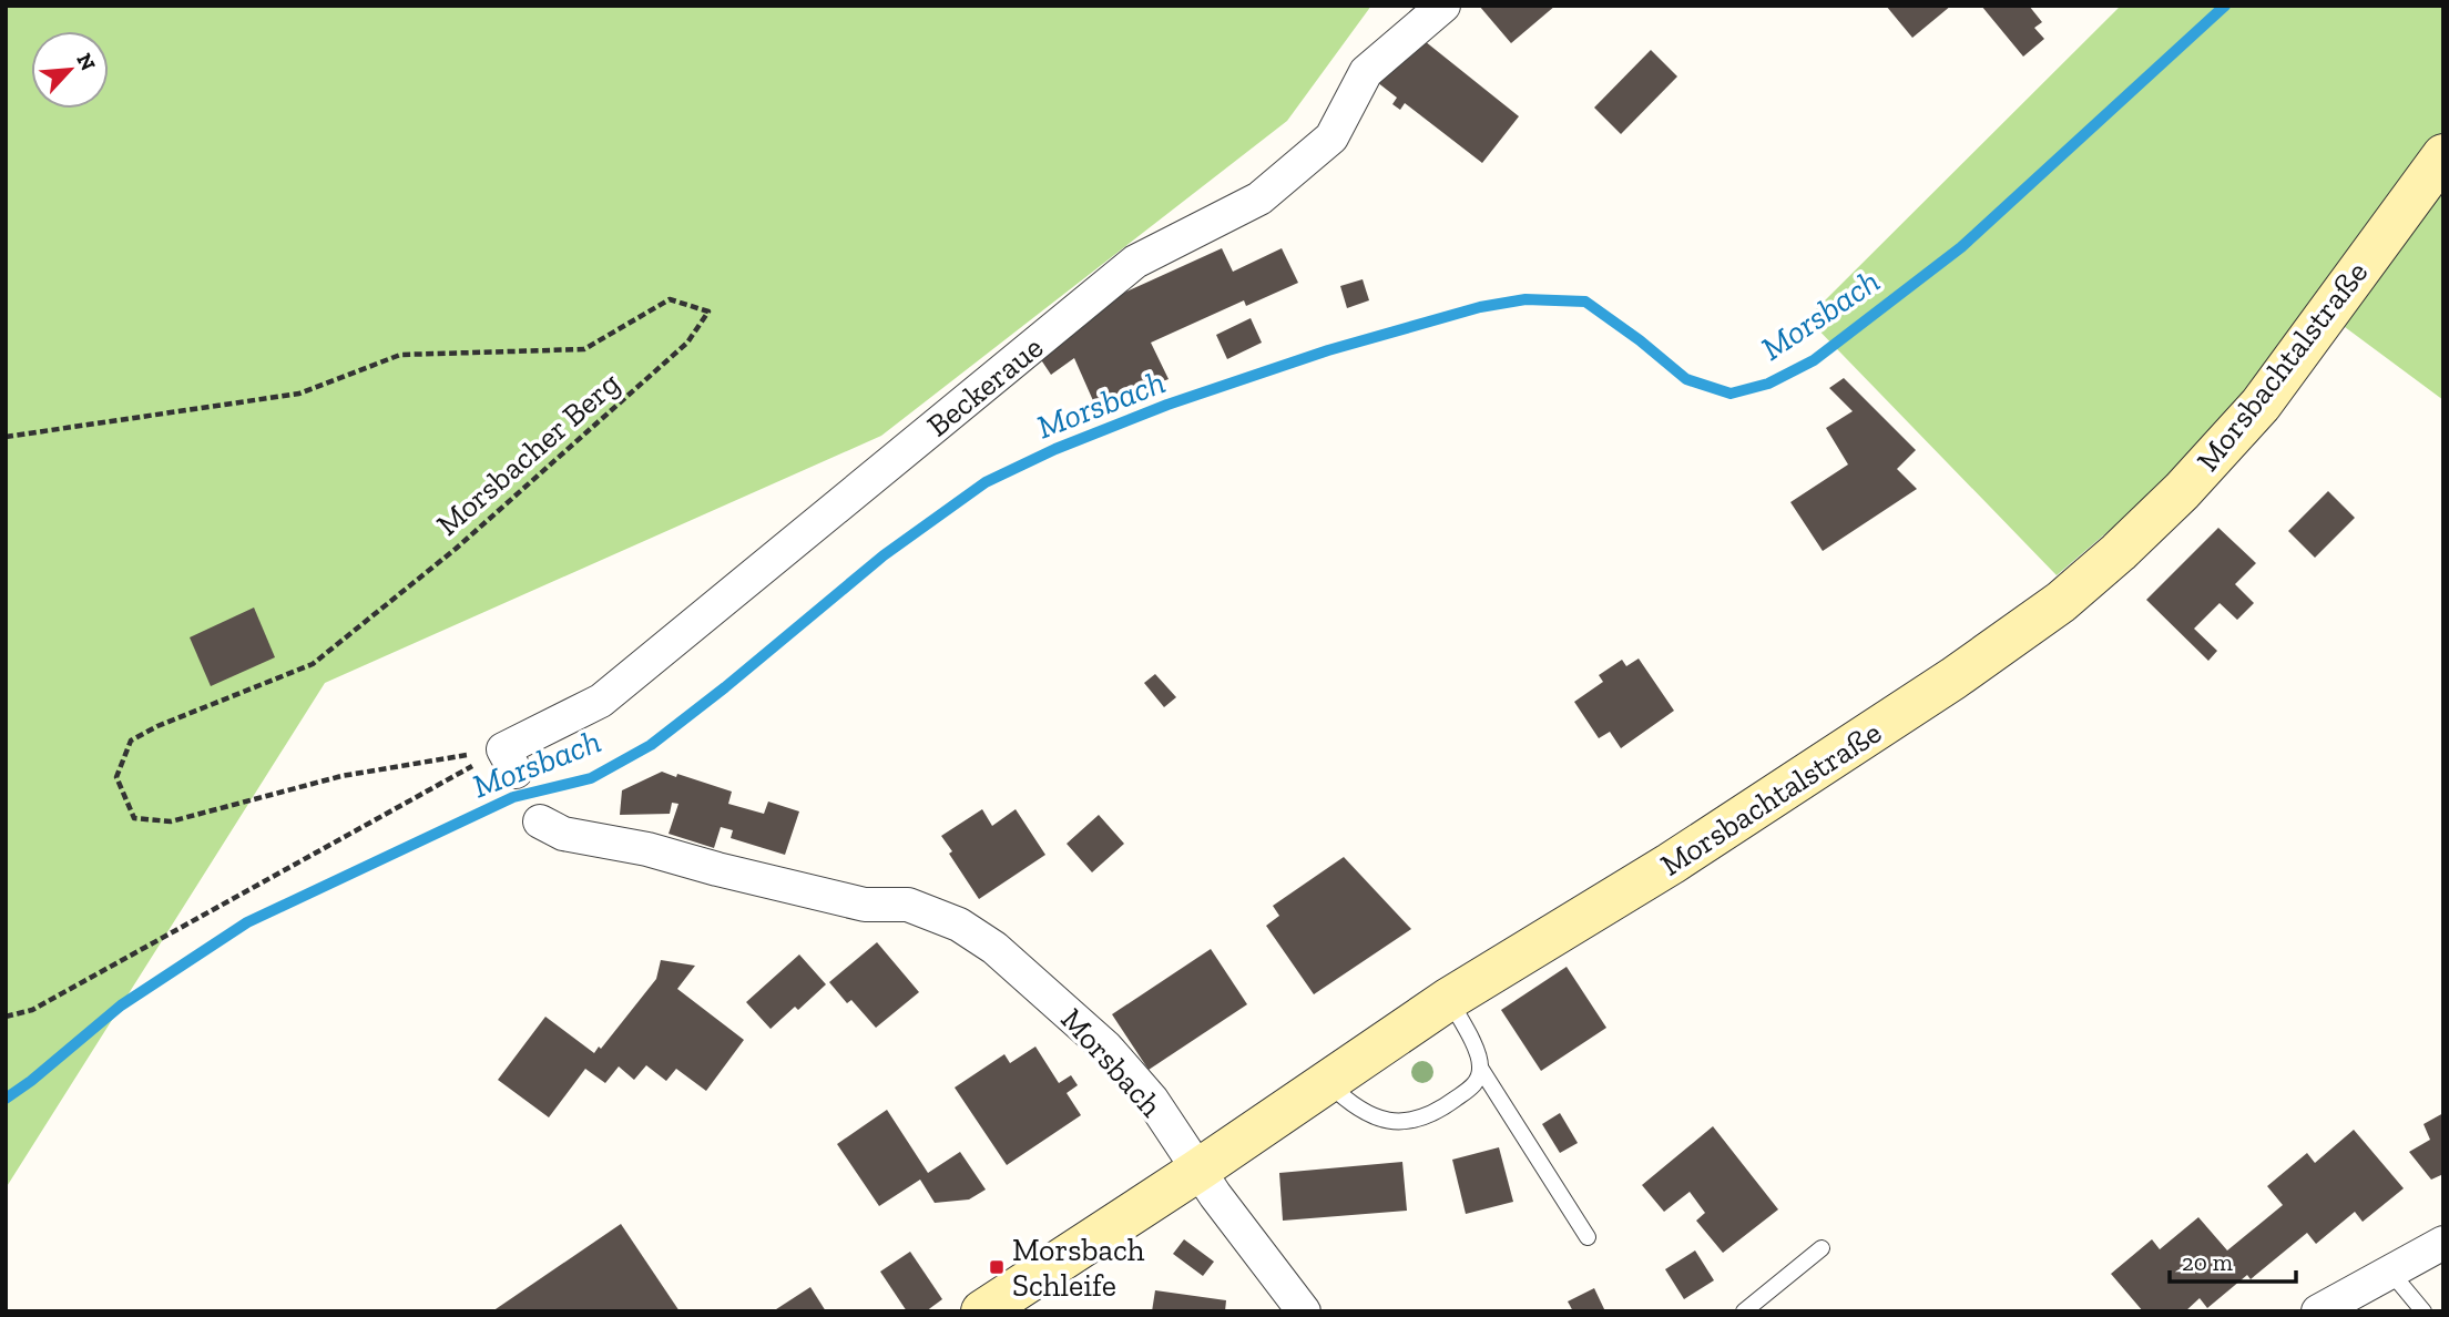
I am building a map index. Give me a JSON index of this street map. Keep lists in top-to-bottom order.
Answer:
{
  "streets": {
    "main road": ["Morsbachtalstraße"],
    "street": ["Beckeraue", "Morsbach"],
    "path": ["Morsbacher Berg"]
  },
  "crossings": [
    ["Morsbachtalstraße", "Morsbach"],
    ["Beckeraue", "Morsbacher Berg"]
  ],
  "water": ["Morsbach"],
  "places": {
    "transit": ["Morsbach Schleife"]
  },
  "scale_bar": "20 m",
  "north": "top right"
}
